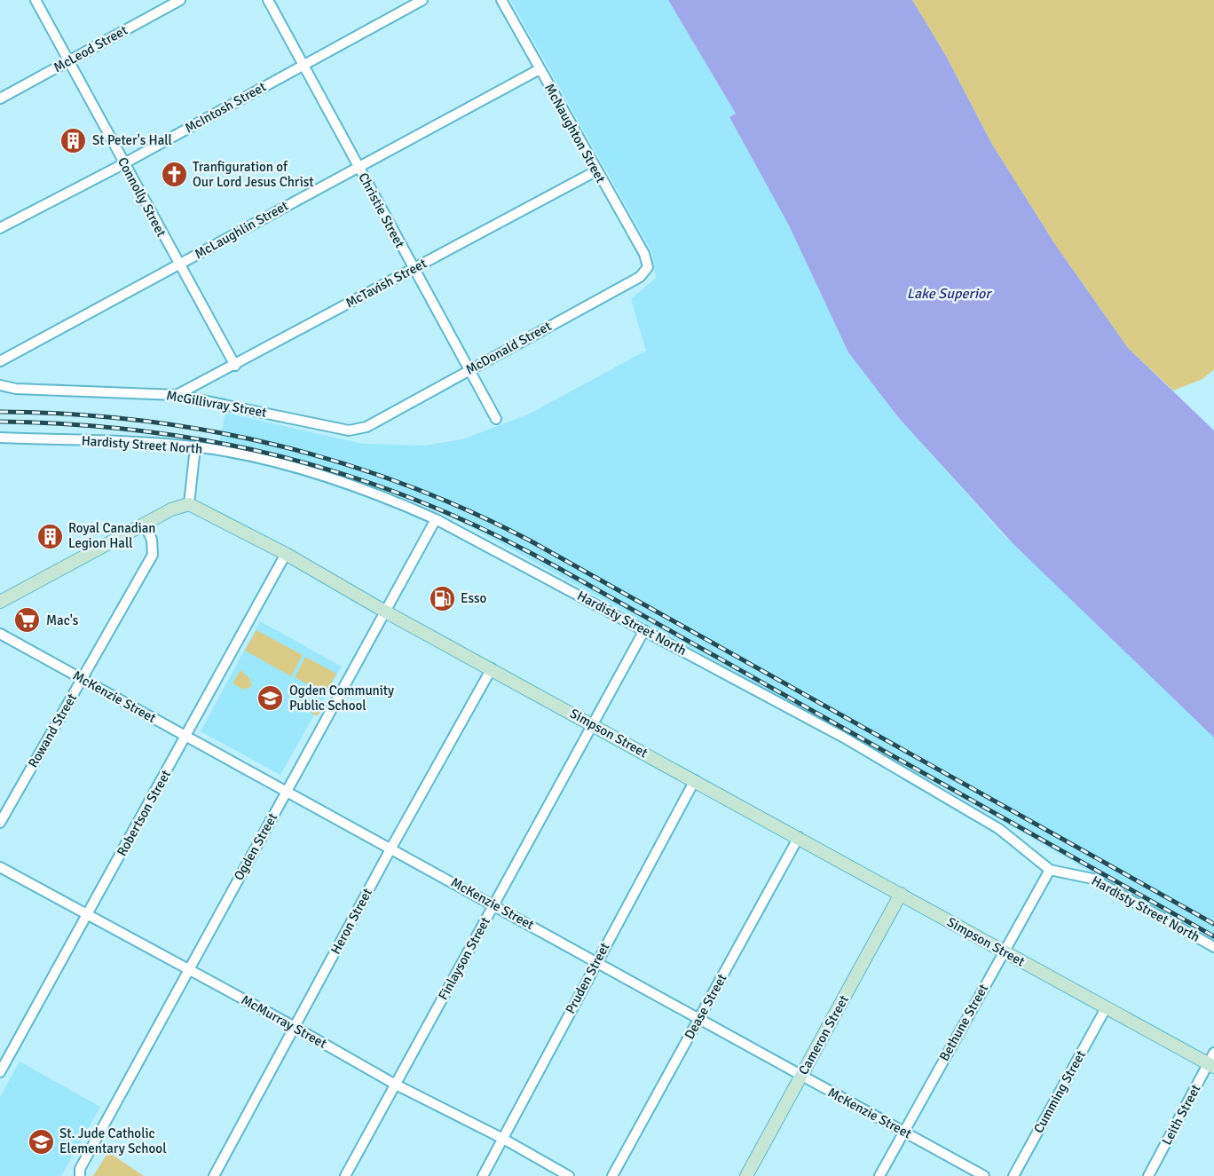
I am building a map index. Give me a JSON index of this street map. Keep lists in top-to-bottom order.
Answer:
{
  "streets": {
    "main road": ["Simpson Street", "Cameron Street"],
    "street": [
      "McLeod Street",
      "McIntosh Street",
      "McNaughton Street",
      "Connolly Street",
      "Christie Street",
      "McLaughlin Street",
      "McTavish Street",
      "McDonald Street",
      "McGillivray Street",
      "Hardisty Street North",
      "McKenzie Street",
      "Rowand Street",
      "Robertson Street",
      "Ogden Street",
      "Heron Street",
      "Finlayson Street",
      "Pruden Street",
      "Dease Street",
      "McMurray Street",
      "Bethune Street",
      "Cumming Street",
      "Leith Street"
    ]
  },
  "crossings": [
    ["McLeod Street", "Connolly Street"],
    ["McIntosh Street", "Connolly Street"],
    ["McIntosh Street", "Christie Street"],
    ["McNaughton Street", "McLaughlin Street"],
    ["McNaughton Street", "McTavish Street"],
    ["McNaughton Street", "McDonald Street"],
    ["Connolly Street", "McLaughlin Street"],
    ["Connolly Street", "McTavish Street"],
    ["Christie Street", "McLaughlin Street"],
    ["Christie Street", "McTavish Street"],
    ["Christie Street", "McDonald Street"],
    ["McTavish Street", "McGillivray Street"],
    ["McDonald Street", "McGillivray Street"],
    ["Hardisty Street North", "Ogden Street"],
    ["Hardisty Street North", "Finlayson Street"],
    ["Hardisty Street North", "Bethune Street"],
    ["McKenzie Street", "Rowand Street"],
    ["McKenzie Street", "Robertson Street"],
    ["McKenzie Street", "Ogden Street"],
    ["McKenzie Street", "Heron Street"],
    ["McKenzie Street", "Finlayson Street"],
    ["McKenzie Street", "Pruden Street"],
    ["McKenzie Street", "Dease Street"],
    ["McKenzie Street", "Bethune Street"],
    ["McKenzie Street", "Cameron Street"],
    ["Simpson Street", "Robertson Street"],
    ["Simpson Street", "Ogden Street"],
    ["Simpson Street", "Heron Street"],
    ["Simpson Street", "Finlayson Street"],
    ["Simpson Street", "Pruden Street"],
    ["Simpson Street", "Dease Street"],
    ["Simpson Street", "Bethune Street"],
    ["Simpson Street", "Cameron Street"],
    ["Simpson Street", "Cumming Street"],
    ["Simpson Street", "Leith Street"],
    ["Robertson Street", "McMurray Street"],
    ["Ogden Street", "McMurray Street"],
    ["Heron Street", "McMurray Street"],
    ["Finlayson Street", "McMurray Street"],
    ["Pruden Street", "McMurray Street"]
  ],
  "water": ["Lake Superior"],
  "places": {
    "building": ["St Peter's Hall", "Royal Canadian Legion Hall"],
    "church": ["Tranfiguration of Our Lord Jesus Christ"],
    "fuel station": ["Esso"],
    "supermarket": ["Mac's"],
    "school or university": ["Ogden Community Public School", "St. Jude Catholic Elementary School"]
  }
}
